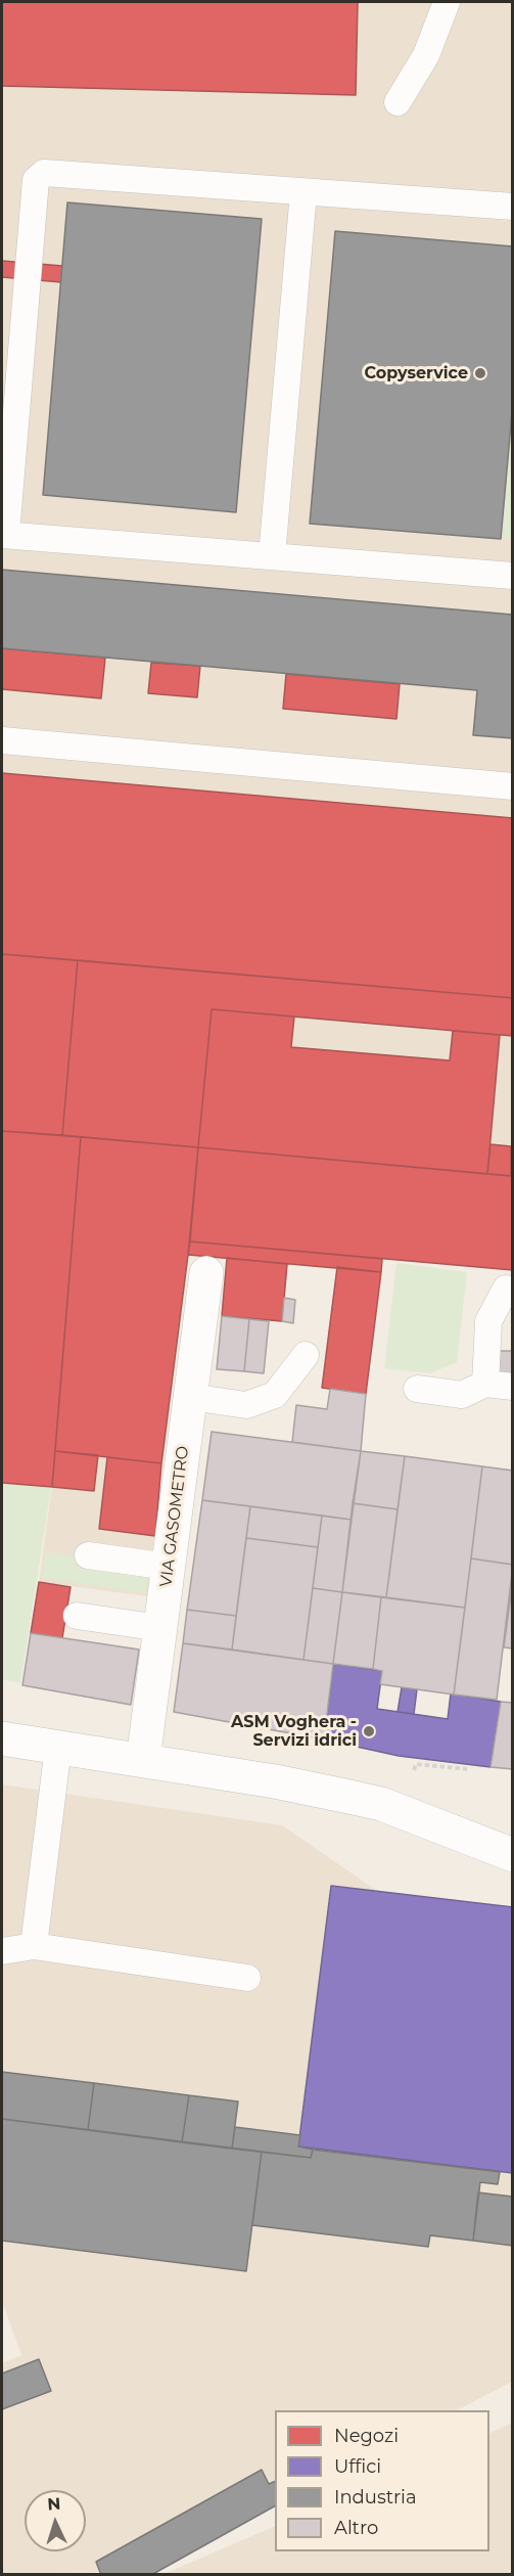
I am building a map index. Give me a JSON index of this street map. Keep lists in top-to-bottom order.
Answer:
{
  "streets": {
    "street": ["VIA GASOMETRO"]
  },
  "places": ["Copyservice", "ASM Voghera - Servizi idrici"],
  "legend": [
    "Negozi",
    "Uffici",
    "Industria",
    "Altro"
  ],
  "north": "top"
}
